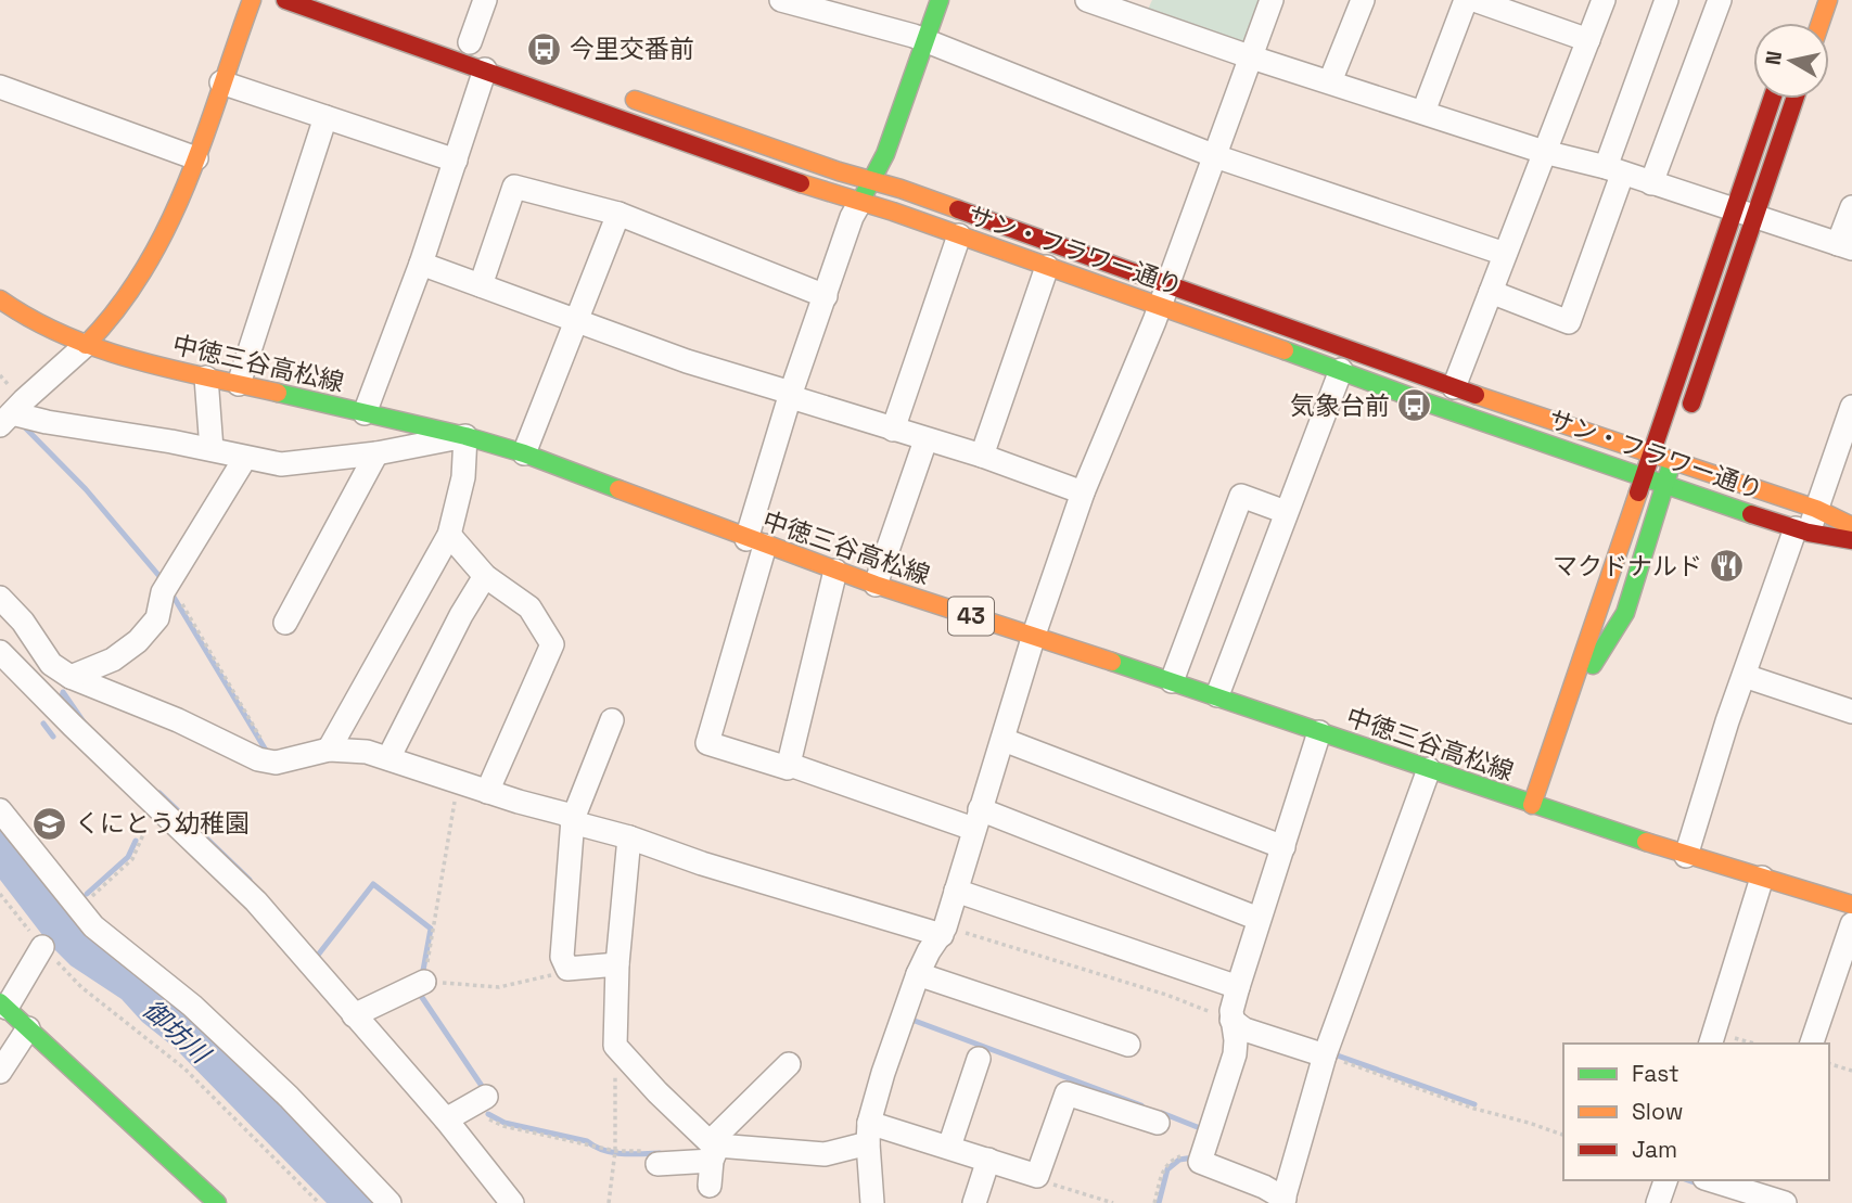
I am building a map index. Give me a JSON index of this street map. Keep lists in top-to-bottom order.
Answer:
{
  "streets": {
    "street": ["サン・フラワー通り", "中徳三谷高松線", "43"]
  },
  "water": ["御坊川"],
  "places": {
    "bus stop": ["今里交番前", "気象台前"],
    "restaurant": ["マクドナルド"],
    "school or university": ["くにとう幼稚園"]
  },
  "legend": ["Fast", "Slow", "Jam"],
  "north": "left"
}
